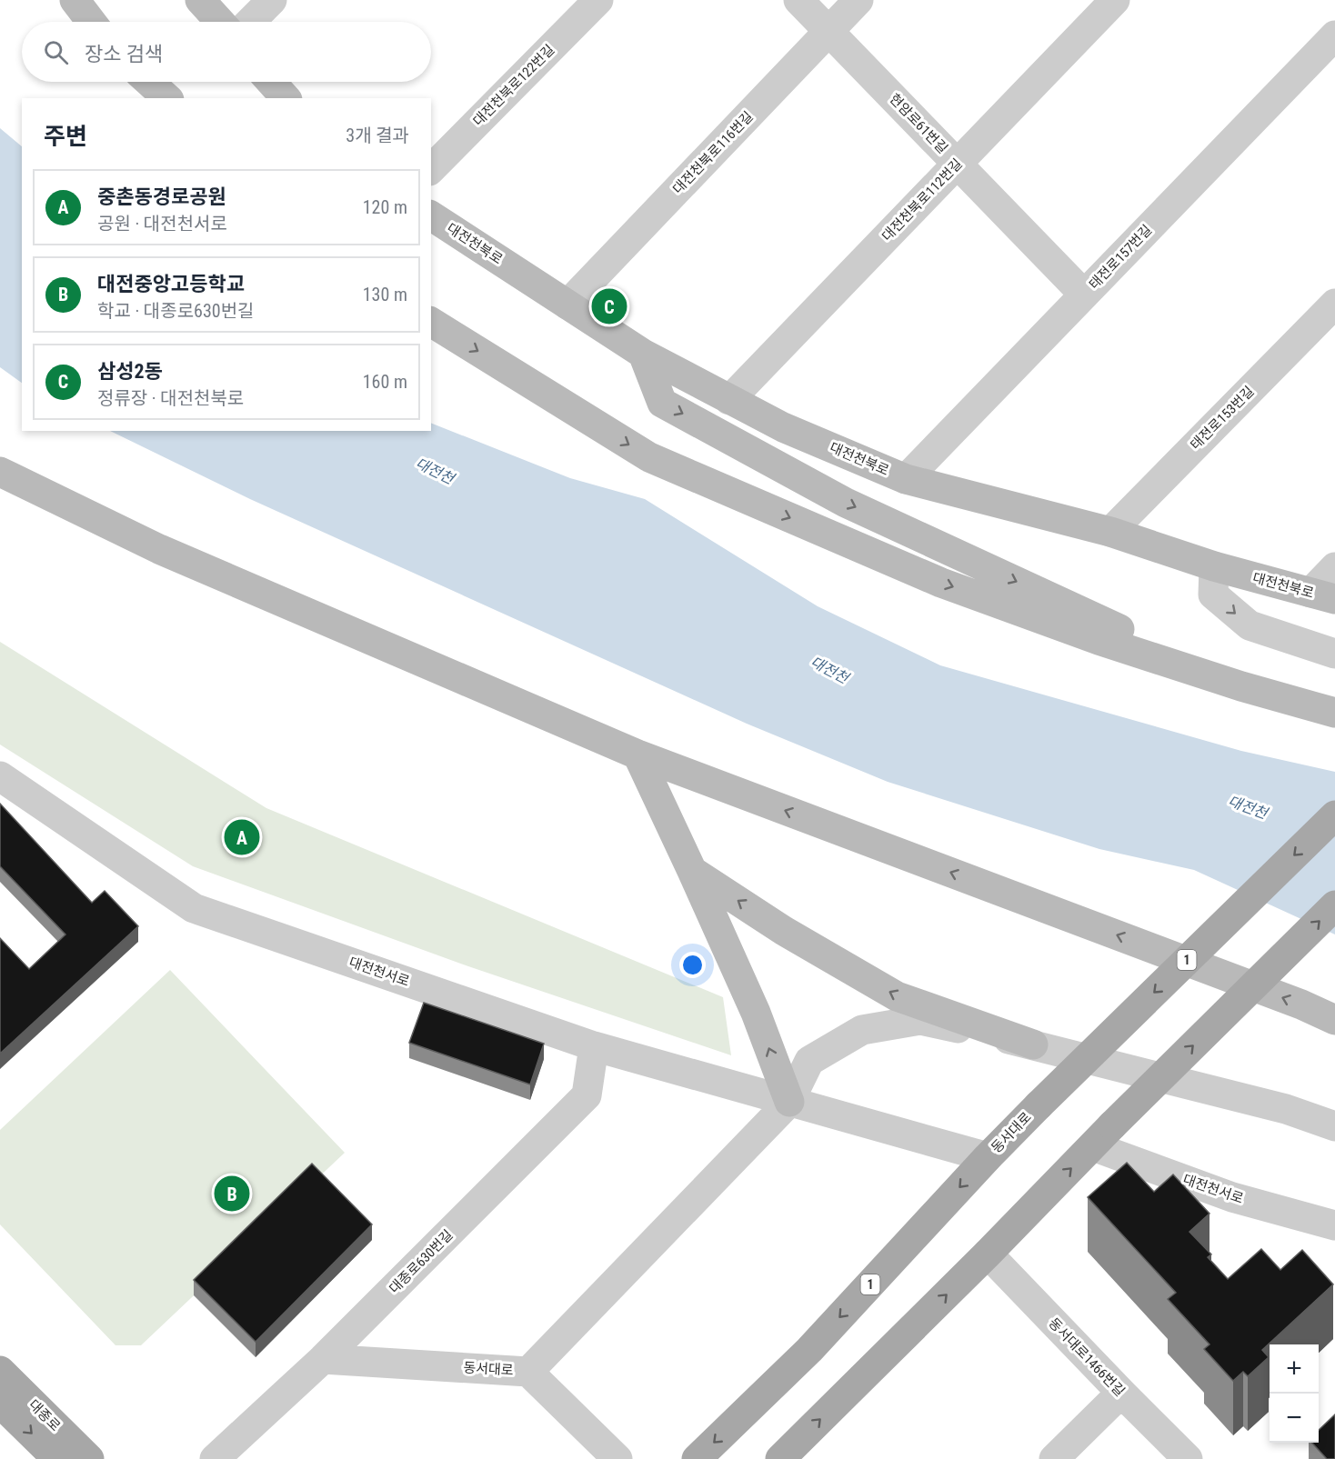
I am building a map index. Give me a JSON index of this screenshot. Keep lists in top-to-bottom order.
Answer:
{
  "streets": {
    "main road": [
      "대전천북로",
      "1",
      "동서대로",
      "대종로"
    ],
    "street": [
      "대전천북로122번길",
      "현암로61번길",
      "대전천북로116번길",
      "대전천북로112번길",
      "태전로157번길",
      "태전로153번길",
      "대전천서로",
      "대종로630번길",
      "동서대로1466번길"
    ]
  },
  "crossings": [
    ["현암로61번길", "대전천북로116번길"],
    ["현암로61번길", "대전천북로112번길"],
    ["현암로61번길", "태전로157번길"],
    ["대전천북로116번길", "대전천북로"],
    ["대전천북로112번길", "대전천북로"],
    ["대전천북로", "태전로157번길"],
    ["대전천북로", "태전로153번길"],
    ["대전천서로", "동서대로"],
    ["대전천서로", "대종로630번길"],
    ["동서대로", "대종로630번길"]
  ],
  "water": ["대전천"],
  "page": {
    "search": "장소 검색",
    "heading": ["주변", "3개 결과"],
    "list": [
      {
        "mark": "A",
        "name": "중촌동경로공원",
        "note": "공원 · 대전천서로",
        "value": "120 m"
      },
      {
        "mark": "B",
        "name": "대전중앙고등학교",
        "note": "학교 · 대종로630번길",
        "value": "130 m"
      },
      {
        "mark": "C",
        "name": "삼성2동",
        "note": "정류장 · 대전천북로",
        "value": "160 m"
      }
    ],
    "pins": ["C", "A", "B"],
    "map_buttons": ["+", "−"]
  }
}
